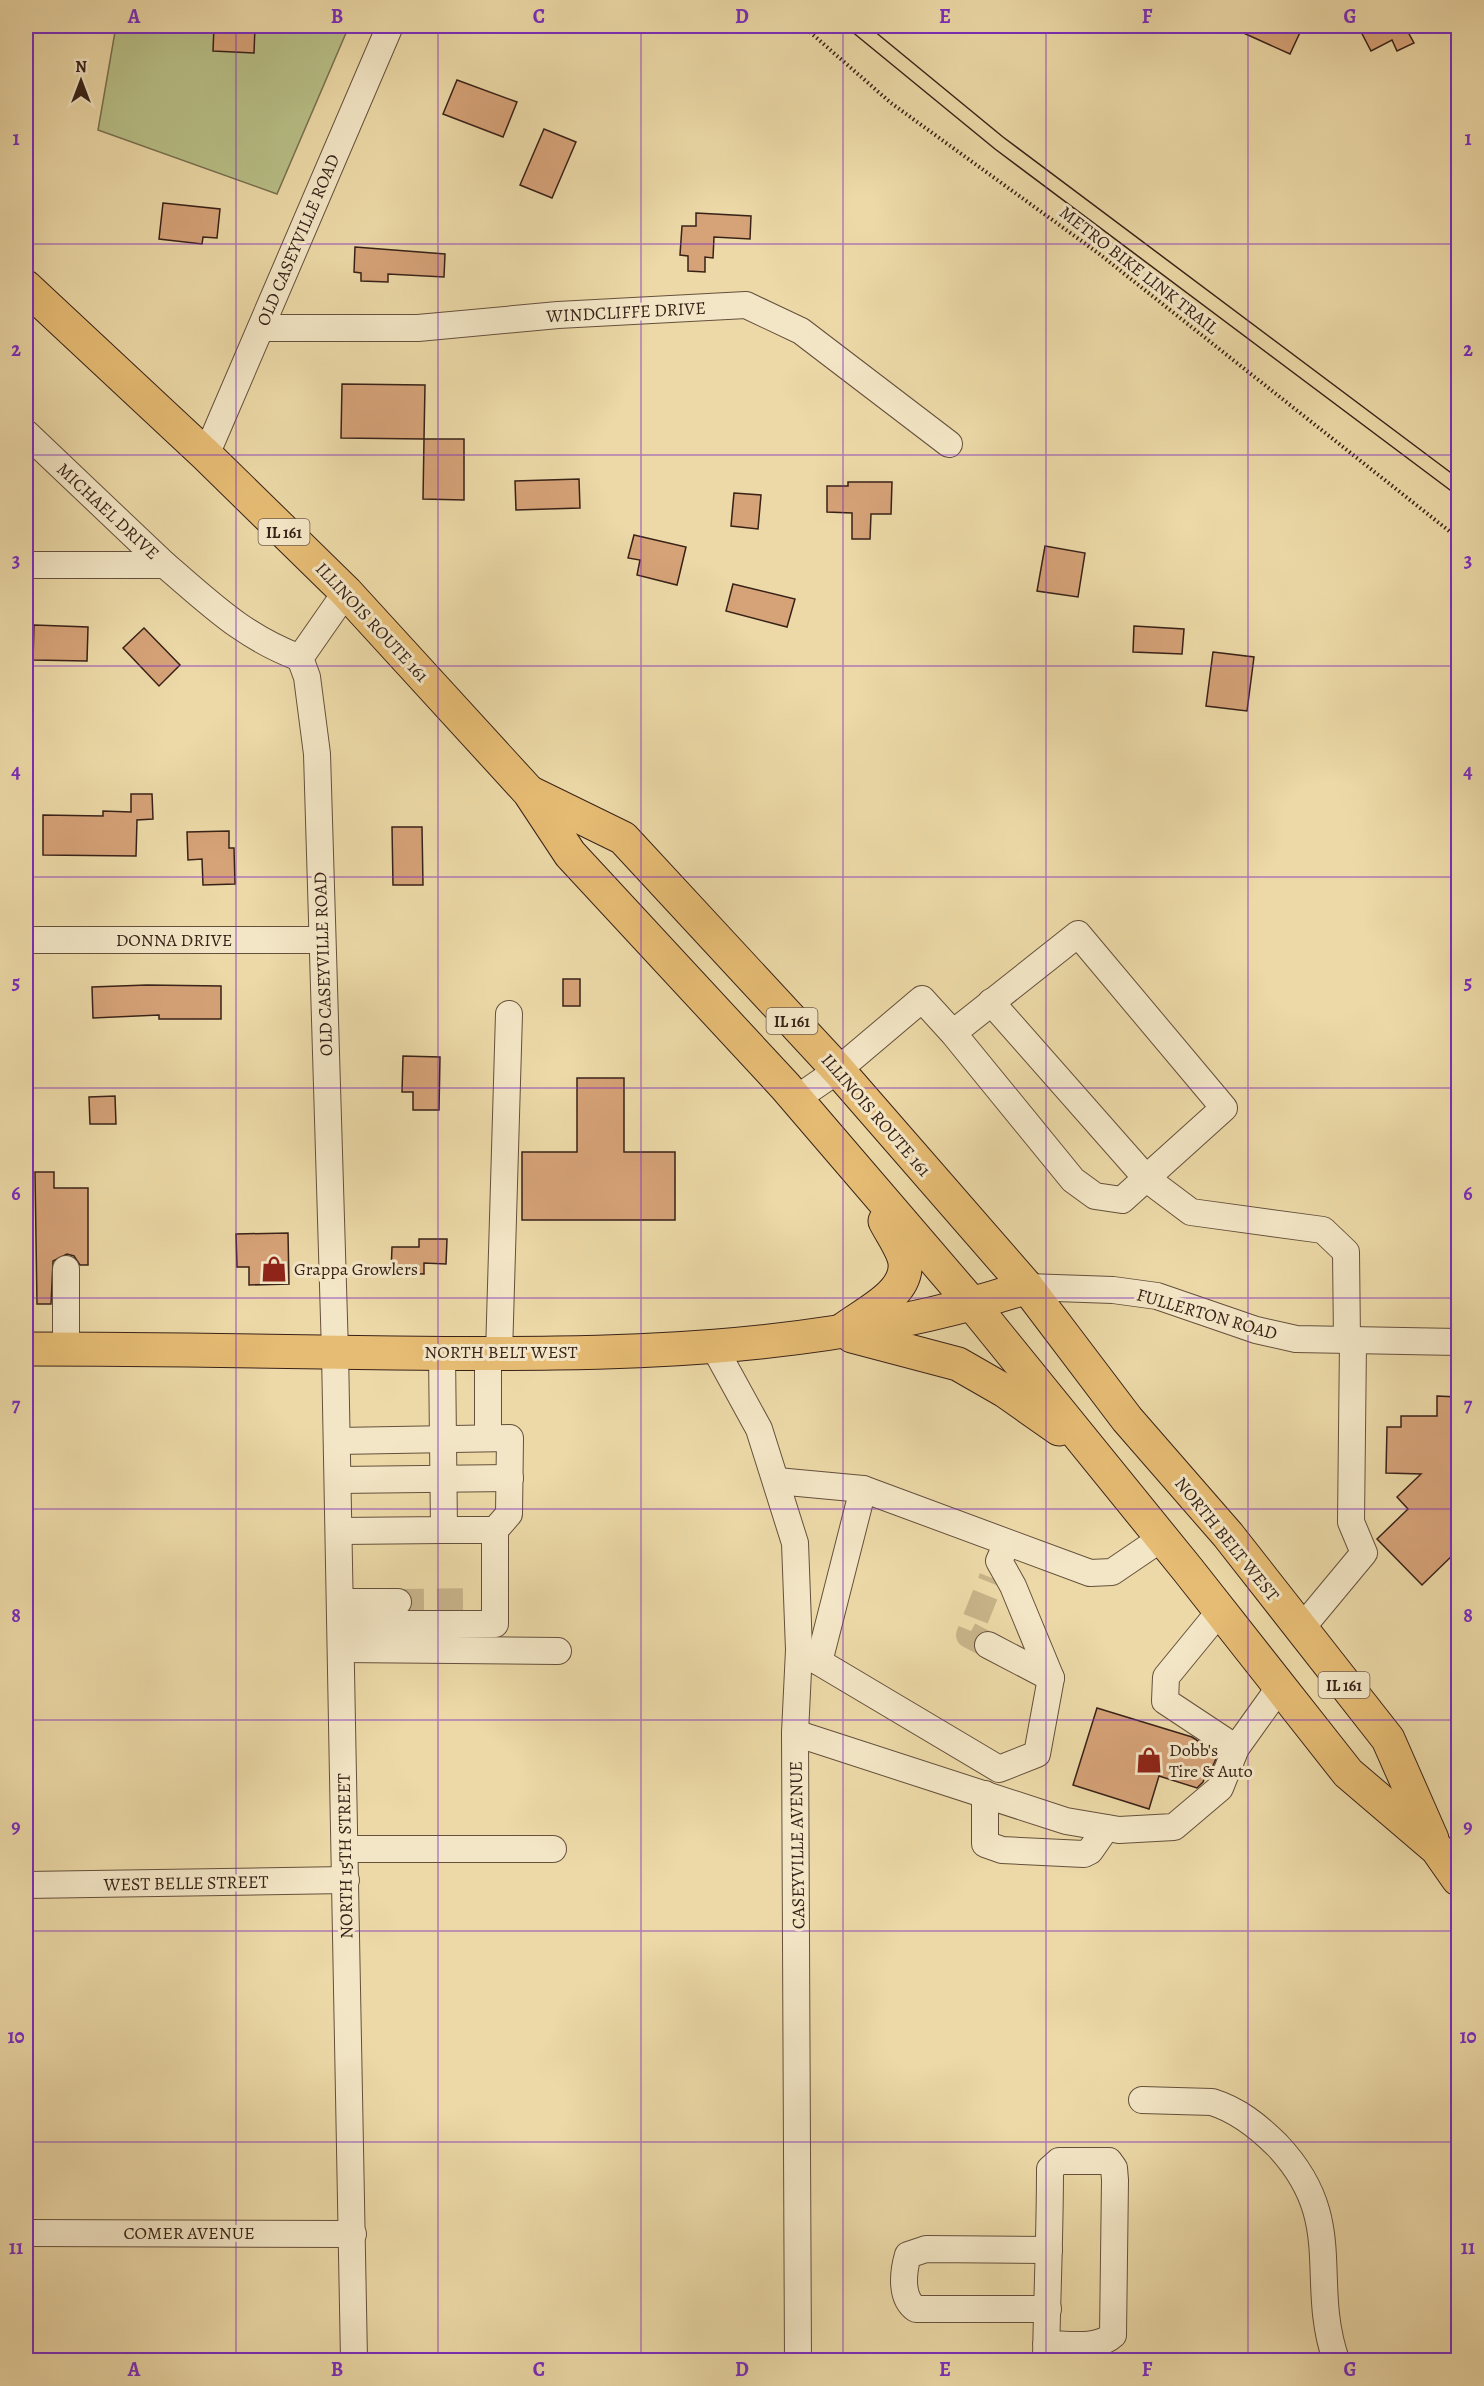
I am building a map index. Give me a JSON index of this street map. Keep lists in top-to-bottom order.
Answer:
{
  "streets": {
    "main road": ["IL 161", "ILLINOIS ROUTE 161", "NORTH BELT WEST"],
    "street": [
      "OLD CASEYVILLE ROAD",
      "WINDCLIFFE DRIVE",
      "MICHAEL DRIVE",
      "DONNA DRIVE",
      "FULLERTON ROAD",
      "CASEYVILLE AVENUE",
      "NORTH 15TH STREET",
      "WEST BELLE STREET",
      "COMER AVENUE"
    ],
    "path": ["METRO BIKE LINK TRAIL"]
  },
  "crossings": [
    ["OLD CASEYVILLE ROAD", "WINDCLIFFE DRIVE"],
    ["OLD CASEYVILLE ROAD", "MICHAEL DRIVE"],
    ["OLD CASEYVILLE ROAD", "ILLINOIS ROUTE 161"],
    ["OLD CASEYVILLE ROAD", "DONNA DRIVE"],
    ["OLD CASEYVILLE ROAD", "NORTH BELT WEST"],
    ["OLD CASEYVILLE ROAD", "NORTH 15TH STREET"],
    ["ILLINOIS ROUTE 161", "FULLERTON ROAD"],
    ["ILLINOIS ROUTE 161", "NORTH BELT WEST"],
    ["FULLERTON ROAD", "NORTH BELT WEST"],
    ["NORTH BELT WEST", "CASEYVILLE AVENUE"],
    ["NORTH BELT WEST", "NORTH 15TH STREET"],
    ["NORTH 15TH STREET", "WEST BELLE STREET"],
    ["NORTH 15TH STREET", "COMER AVENUE"]
  ],
  "places": {
    "shop": ["Grappa Growlers", "Dobb's Tire & Auto"]
  },
  "north": "top",
  "grid": {
    "columns": [
      "A",
      "B",
      "C",
      "D",
      "E",
      "F",
      "G"
    ],
    "rows": [
      "1",
      "2",
      "3",
      "4",
      "5",
      "6",
      "7",
      "8",
      "9",
      "10",
      "11"
    ]
  }
}
